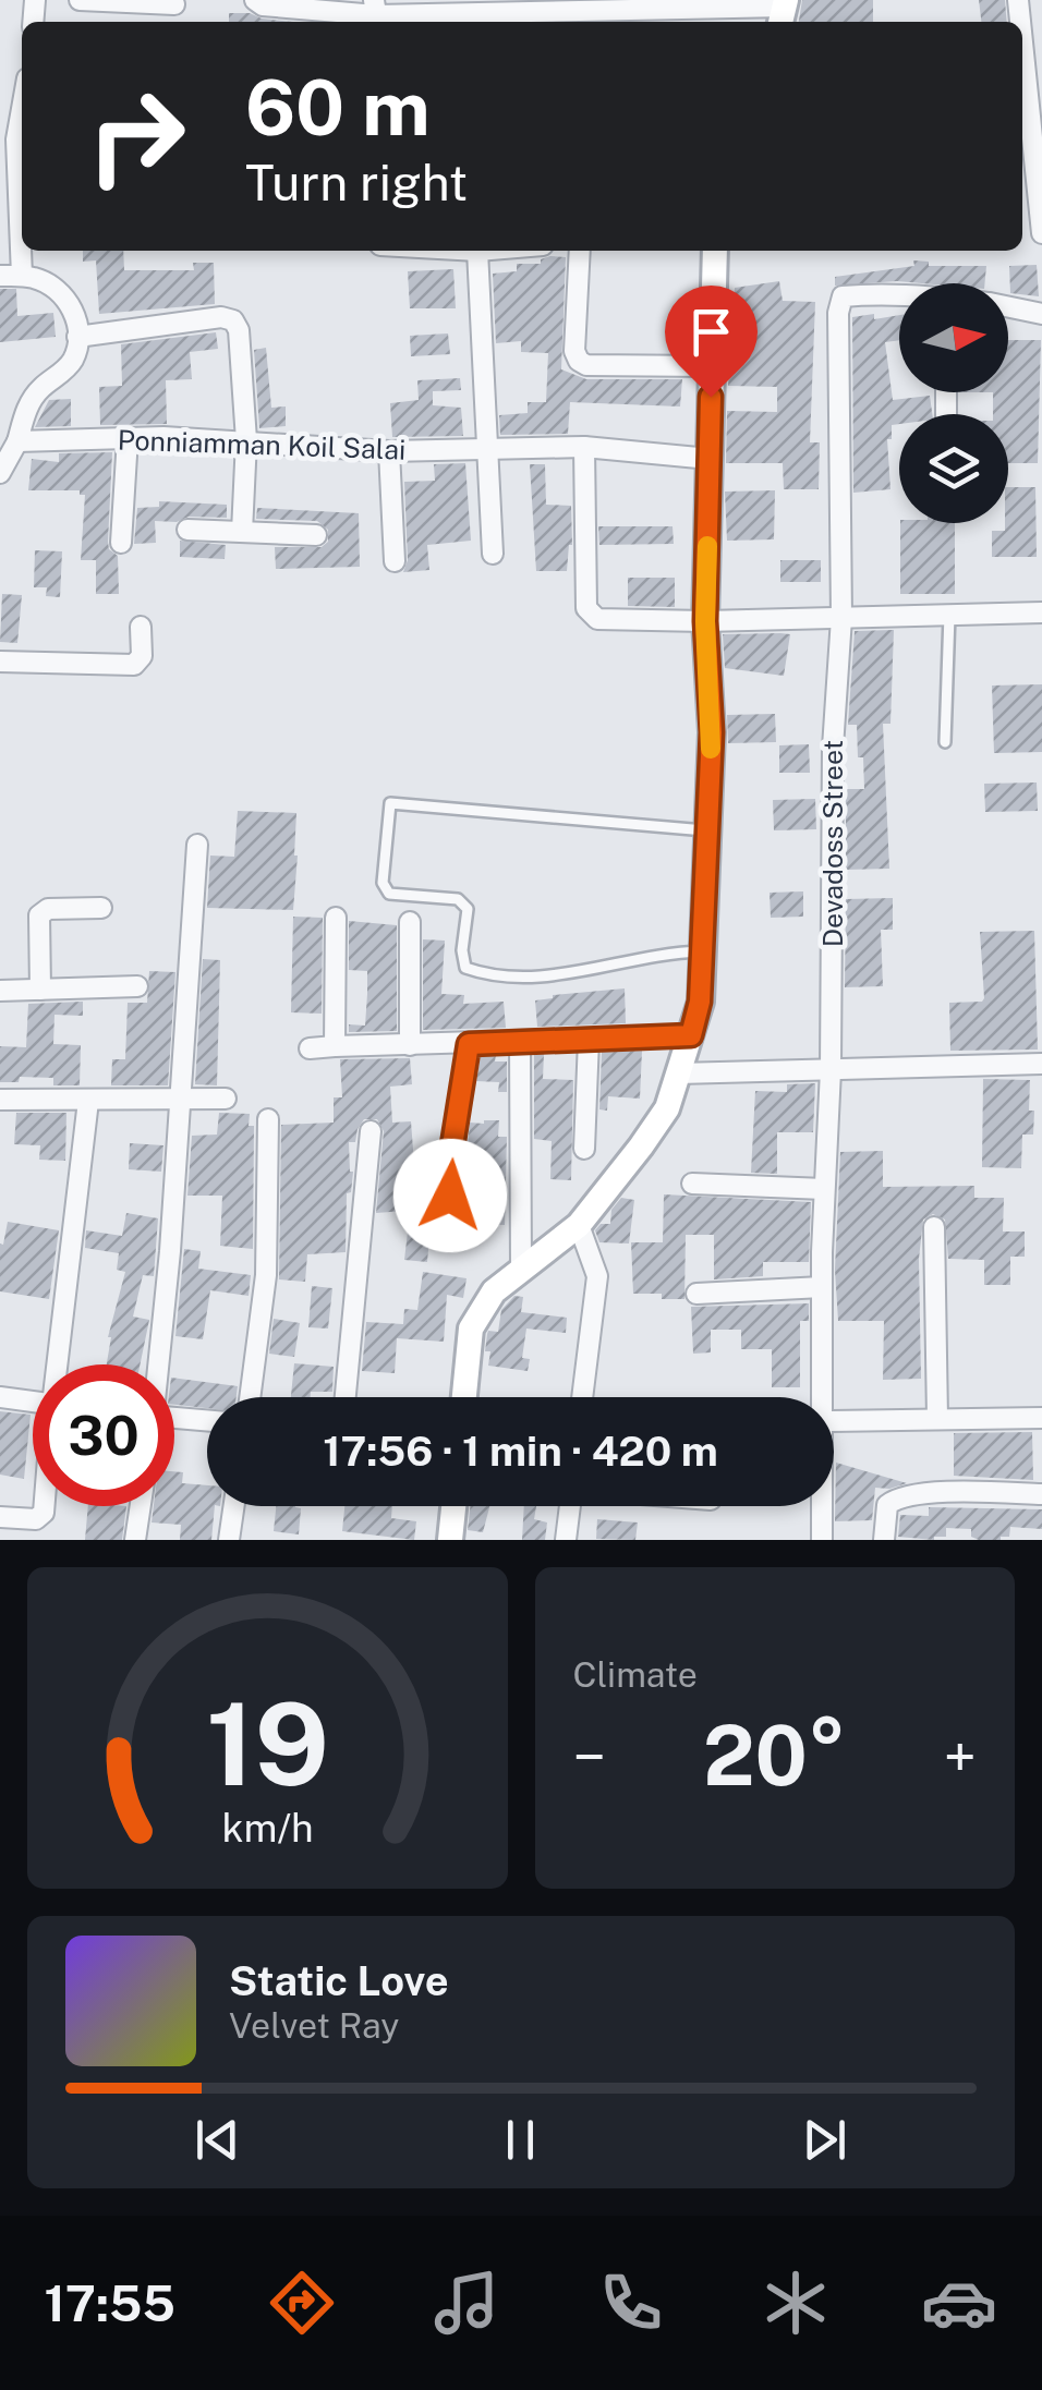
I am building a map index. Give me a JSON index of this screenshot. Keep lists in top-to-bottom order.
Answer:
{
  "streets": {
    "street": ["Ponniamman Koil Salai", "Devadoss Street"]
  },
  "north": "right",
  "page": {
    "turn": ["60 m", "Turn right"],
    "limit": "30",
    "trip": "17:56 · 1 min · 420 m",
    "tile": "Climate",
    "heat": ["−", "20°", "+"],
    "song": ["Static Love", "Velvet Ray"],
    "tabs": "17:55",
    "gauge": ["19", "km/h"]
  }
}
